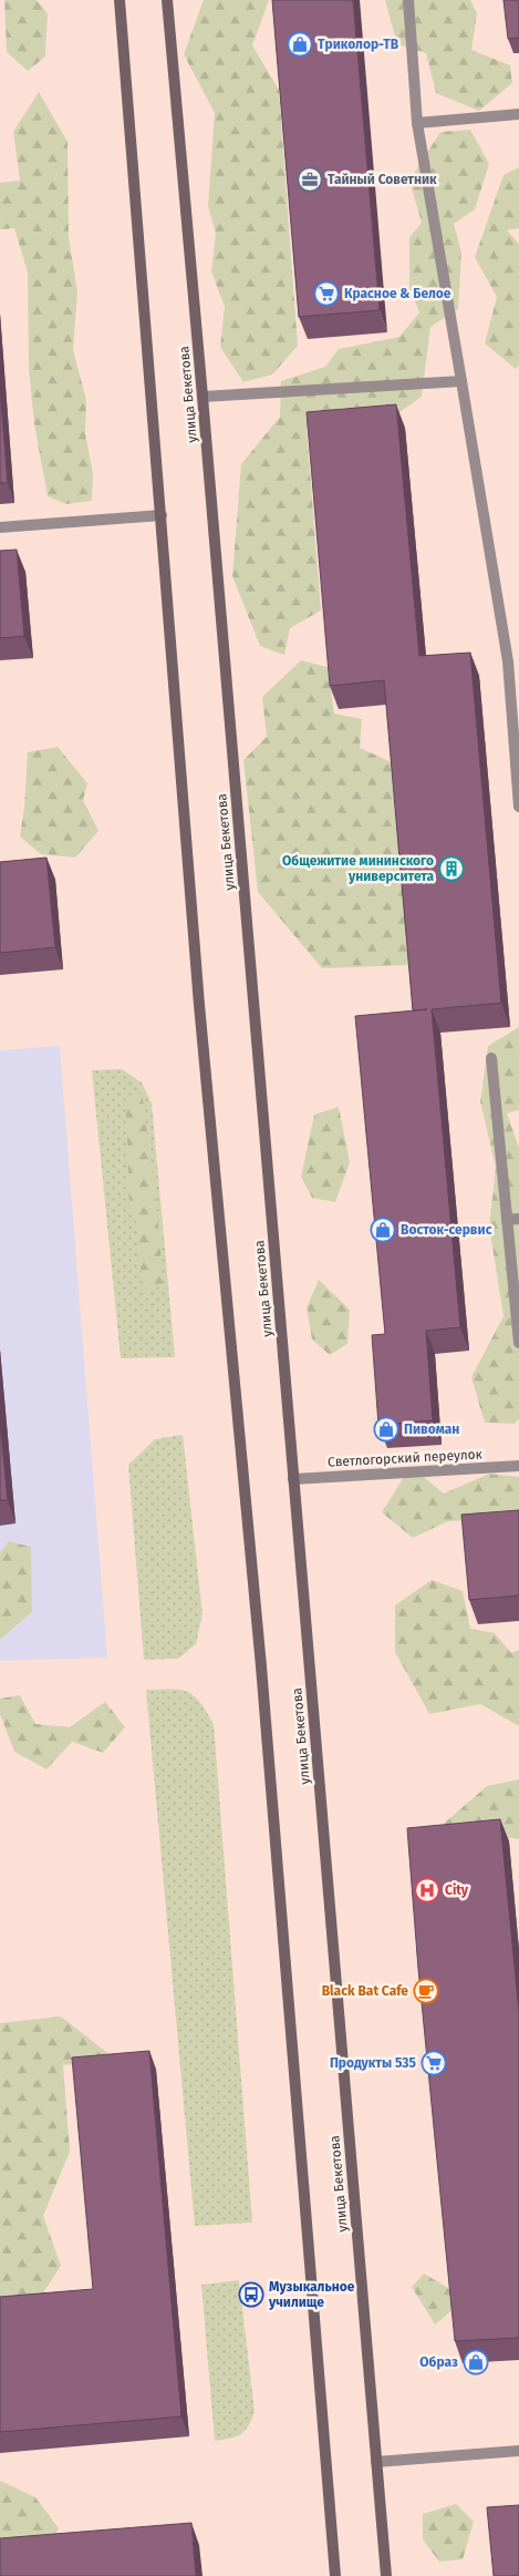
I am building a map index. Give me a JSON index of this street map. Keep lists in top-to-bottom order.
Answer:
{
  "streets": {
    "main road": ["улица Бекетова"],
    "street": ["Светлогорский переулок"]
  },
  "crossings": [
    ["улица Бекетова", "Светлогорский переулок"]
  ],
  "places": {
    "shop": [
      "Триколор-ТВ",
      "Восток-сервис",
      "Пивоман",
      "Образ"
    ],
    "office": ["Тайный Советник"],
    "supermarket": ["Красное & Белое", "Продукты 535"],
    "building": ["Общежитие мининского университета"],
    "hospital": ["City"],
    "cafe": ["Black Bat Cafe"],
    "bus stop": ["Музыкальное училище"]
  }
}
